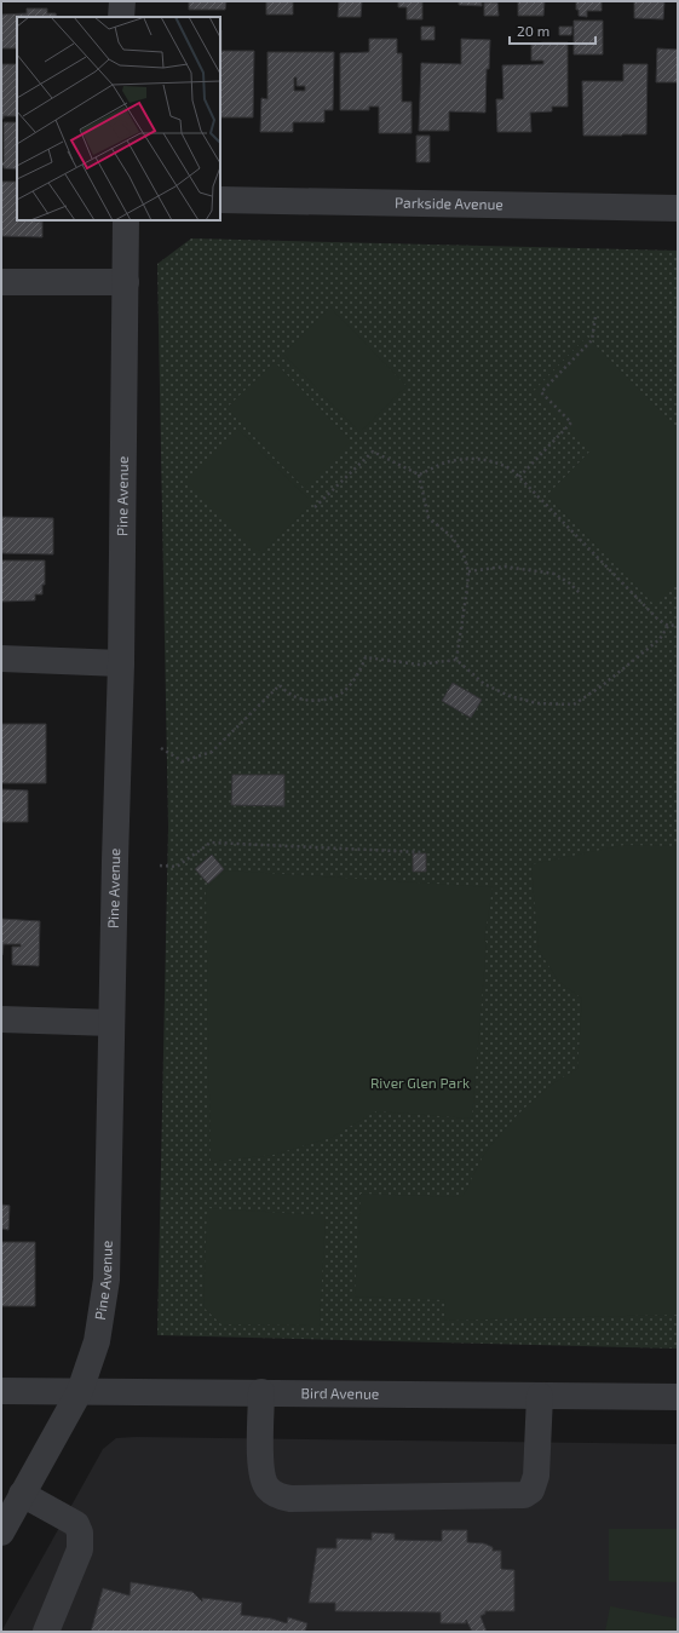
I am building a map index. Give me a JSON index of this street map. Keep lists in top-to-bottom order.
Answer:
{
  "streets": {
    "street": ["Parkside Avenue", "Pine Avenue", "Bird Avenue"]
  },
  "crossings": [
    ["Pine Avenue", "Bird Avenue"]
  ],
  "parks": ["River Glen Park"],
  "scale_bar": "20 m"
}
